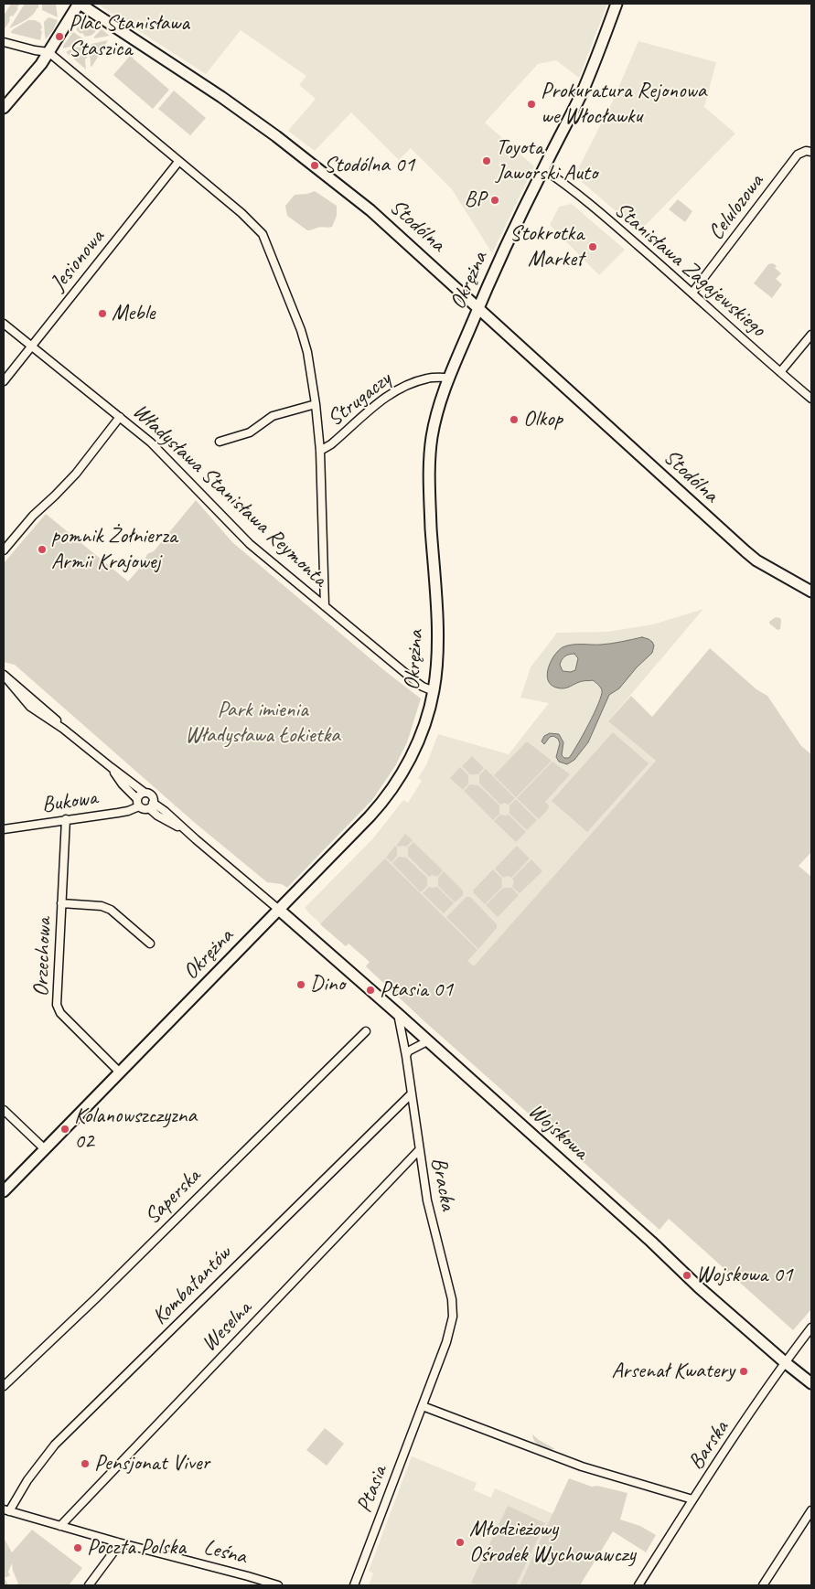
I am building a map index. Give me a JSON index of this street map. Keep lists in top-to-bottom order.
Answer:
{
  "streets": {
    "street": [
      "Celulozowa",
      "Stodólna",
      "Jesionowa",
      "Stanisława Zagajewskiego",
      "Okrężna",
      "Strugaczy",
      "Władysława Stanisława Reymonta",
      "Bukowa",
      "Orzechowa",
      "Wojskowa",
      "Bracka",
      "Saperska",
      "Kombatantów",
      "Weselna",
      "Barska",
      "Ptasia",
      "Leśna"
    ]
  },
  "crossings": [
    ["Celulozowa", "Stanisława Zagajewskiego"],
    ["Stodólna", "Okrężna"],
    ["Jesionowa", "Władysława Stanisława Reymonta"],
    ["Stanisława Zagajewskiego", "Okrężna"],
    ["Okrężna", "Strugaczy"],
    ["Okrężna", "Władysława Stanisława Reymonta"],
    ["Okrężna", "Orzechowa"],
    ["Okrężna", "Wojskowa"],
    ["Bukowa", "Orzechowa"],
    ["Wojskowa", "Bracka"],
    ["Wojskowa", "Barska"],
    ["Bracka", "Kombatantów"],
    ["Bracka", "Weselna"],
    ["Bracka", "Ptasia"],
    ["Kombatantów", "Leśna"],
    ["Weselna", "Leśna"]
  ],
  "parks": ["Park imienia Władysława Łokietka"],
  "places": [
    "Plac Stanisława Staszica",
    "Prokuratura Rejonowa we Włocławku",
    "Toyota Jaworski Auto",
    "Stodólna 01",
    "BP",
    "Stokrotka Market",
    "Meble",
    "Olkop",
    "pomnik Żołnierza Armii Krajowej",
    "Dino",
    "Ptasia 01",
    "Kolanowszczyzna 02",
    "Wojskowa 01",
    "Arsenał Kwatery",
    "Pensjonat Viver",
    "Młodzieżowy Ośrodek Wychowawczy",
    "Poczta Polska"
  ]
}
